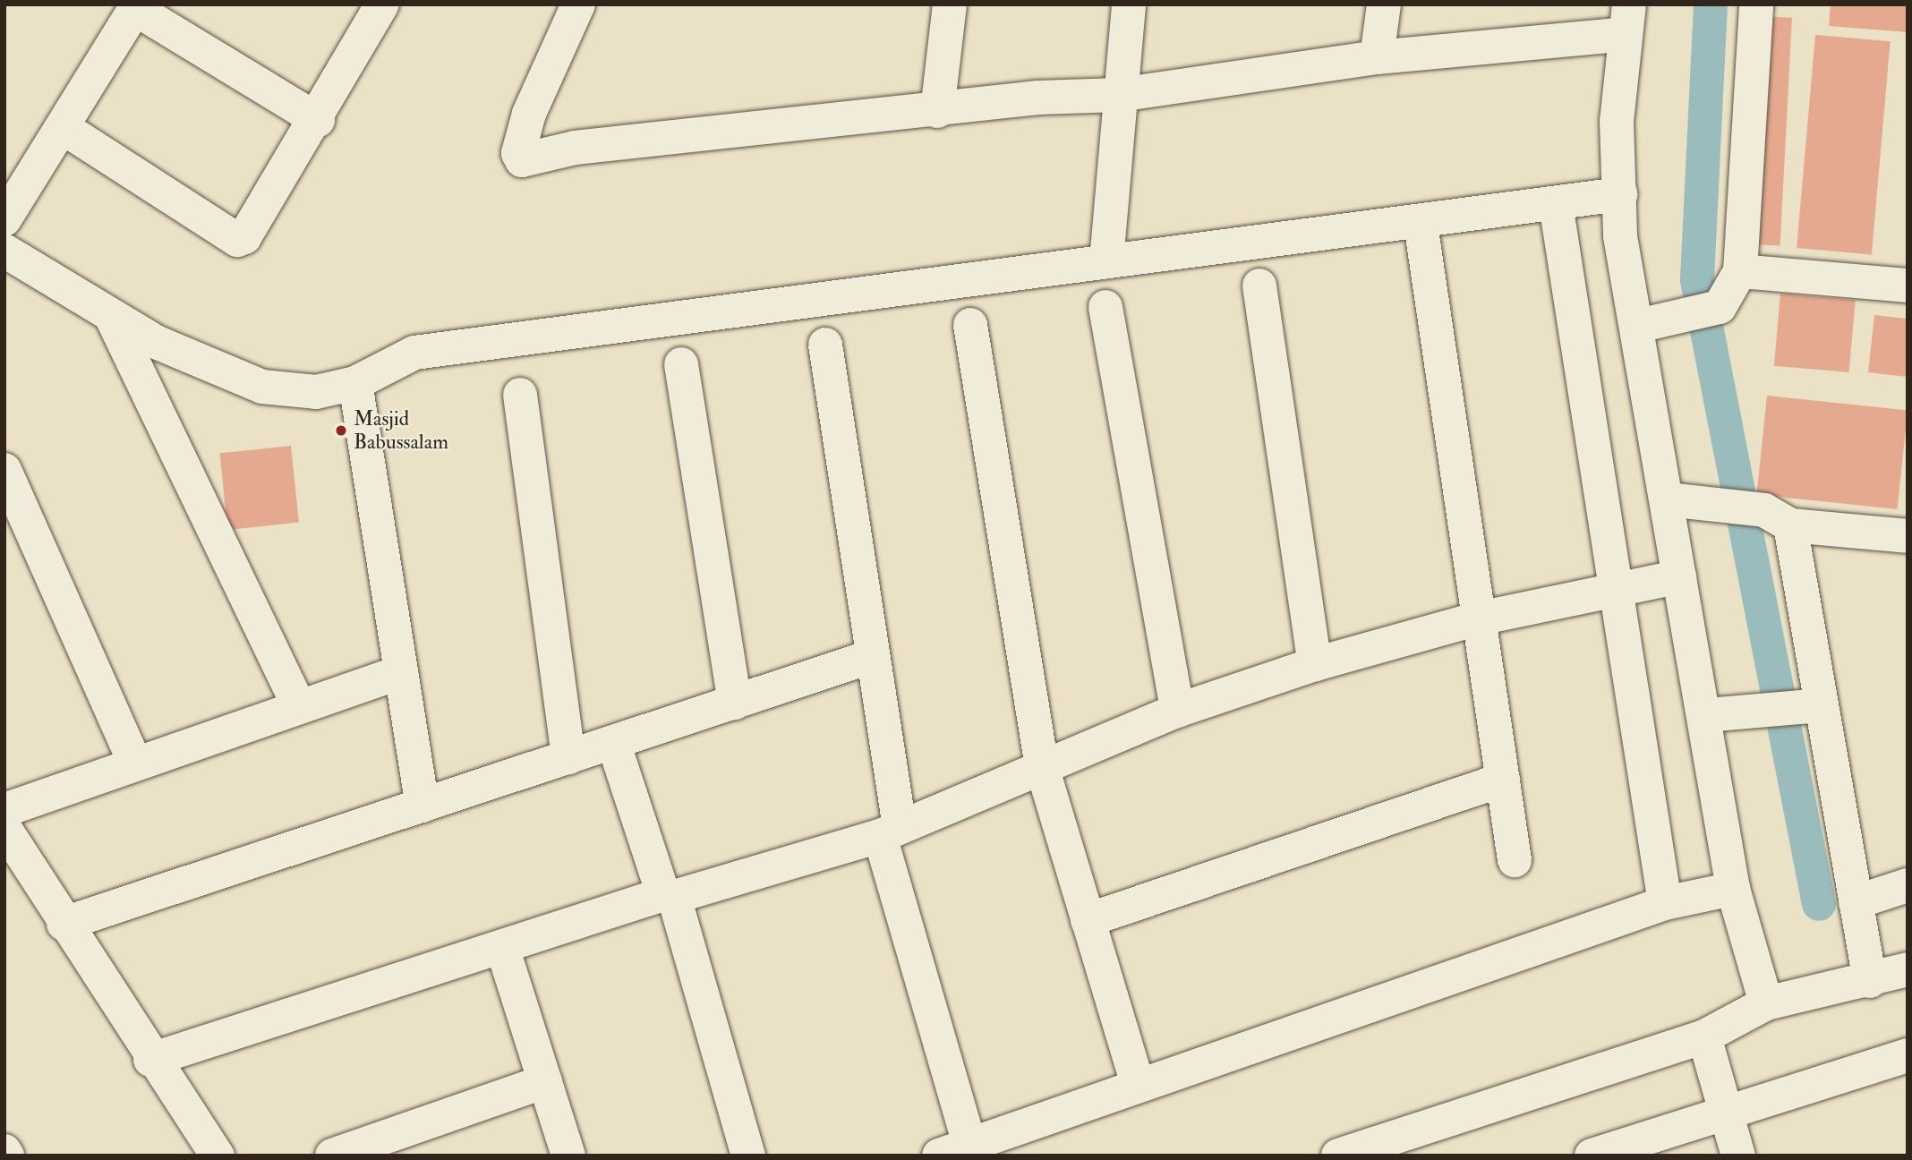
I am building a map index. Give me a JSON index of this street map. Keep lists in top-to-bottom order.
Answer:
{
  "places": ["Masjid Babussalam"]
}
